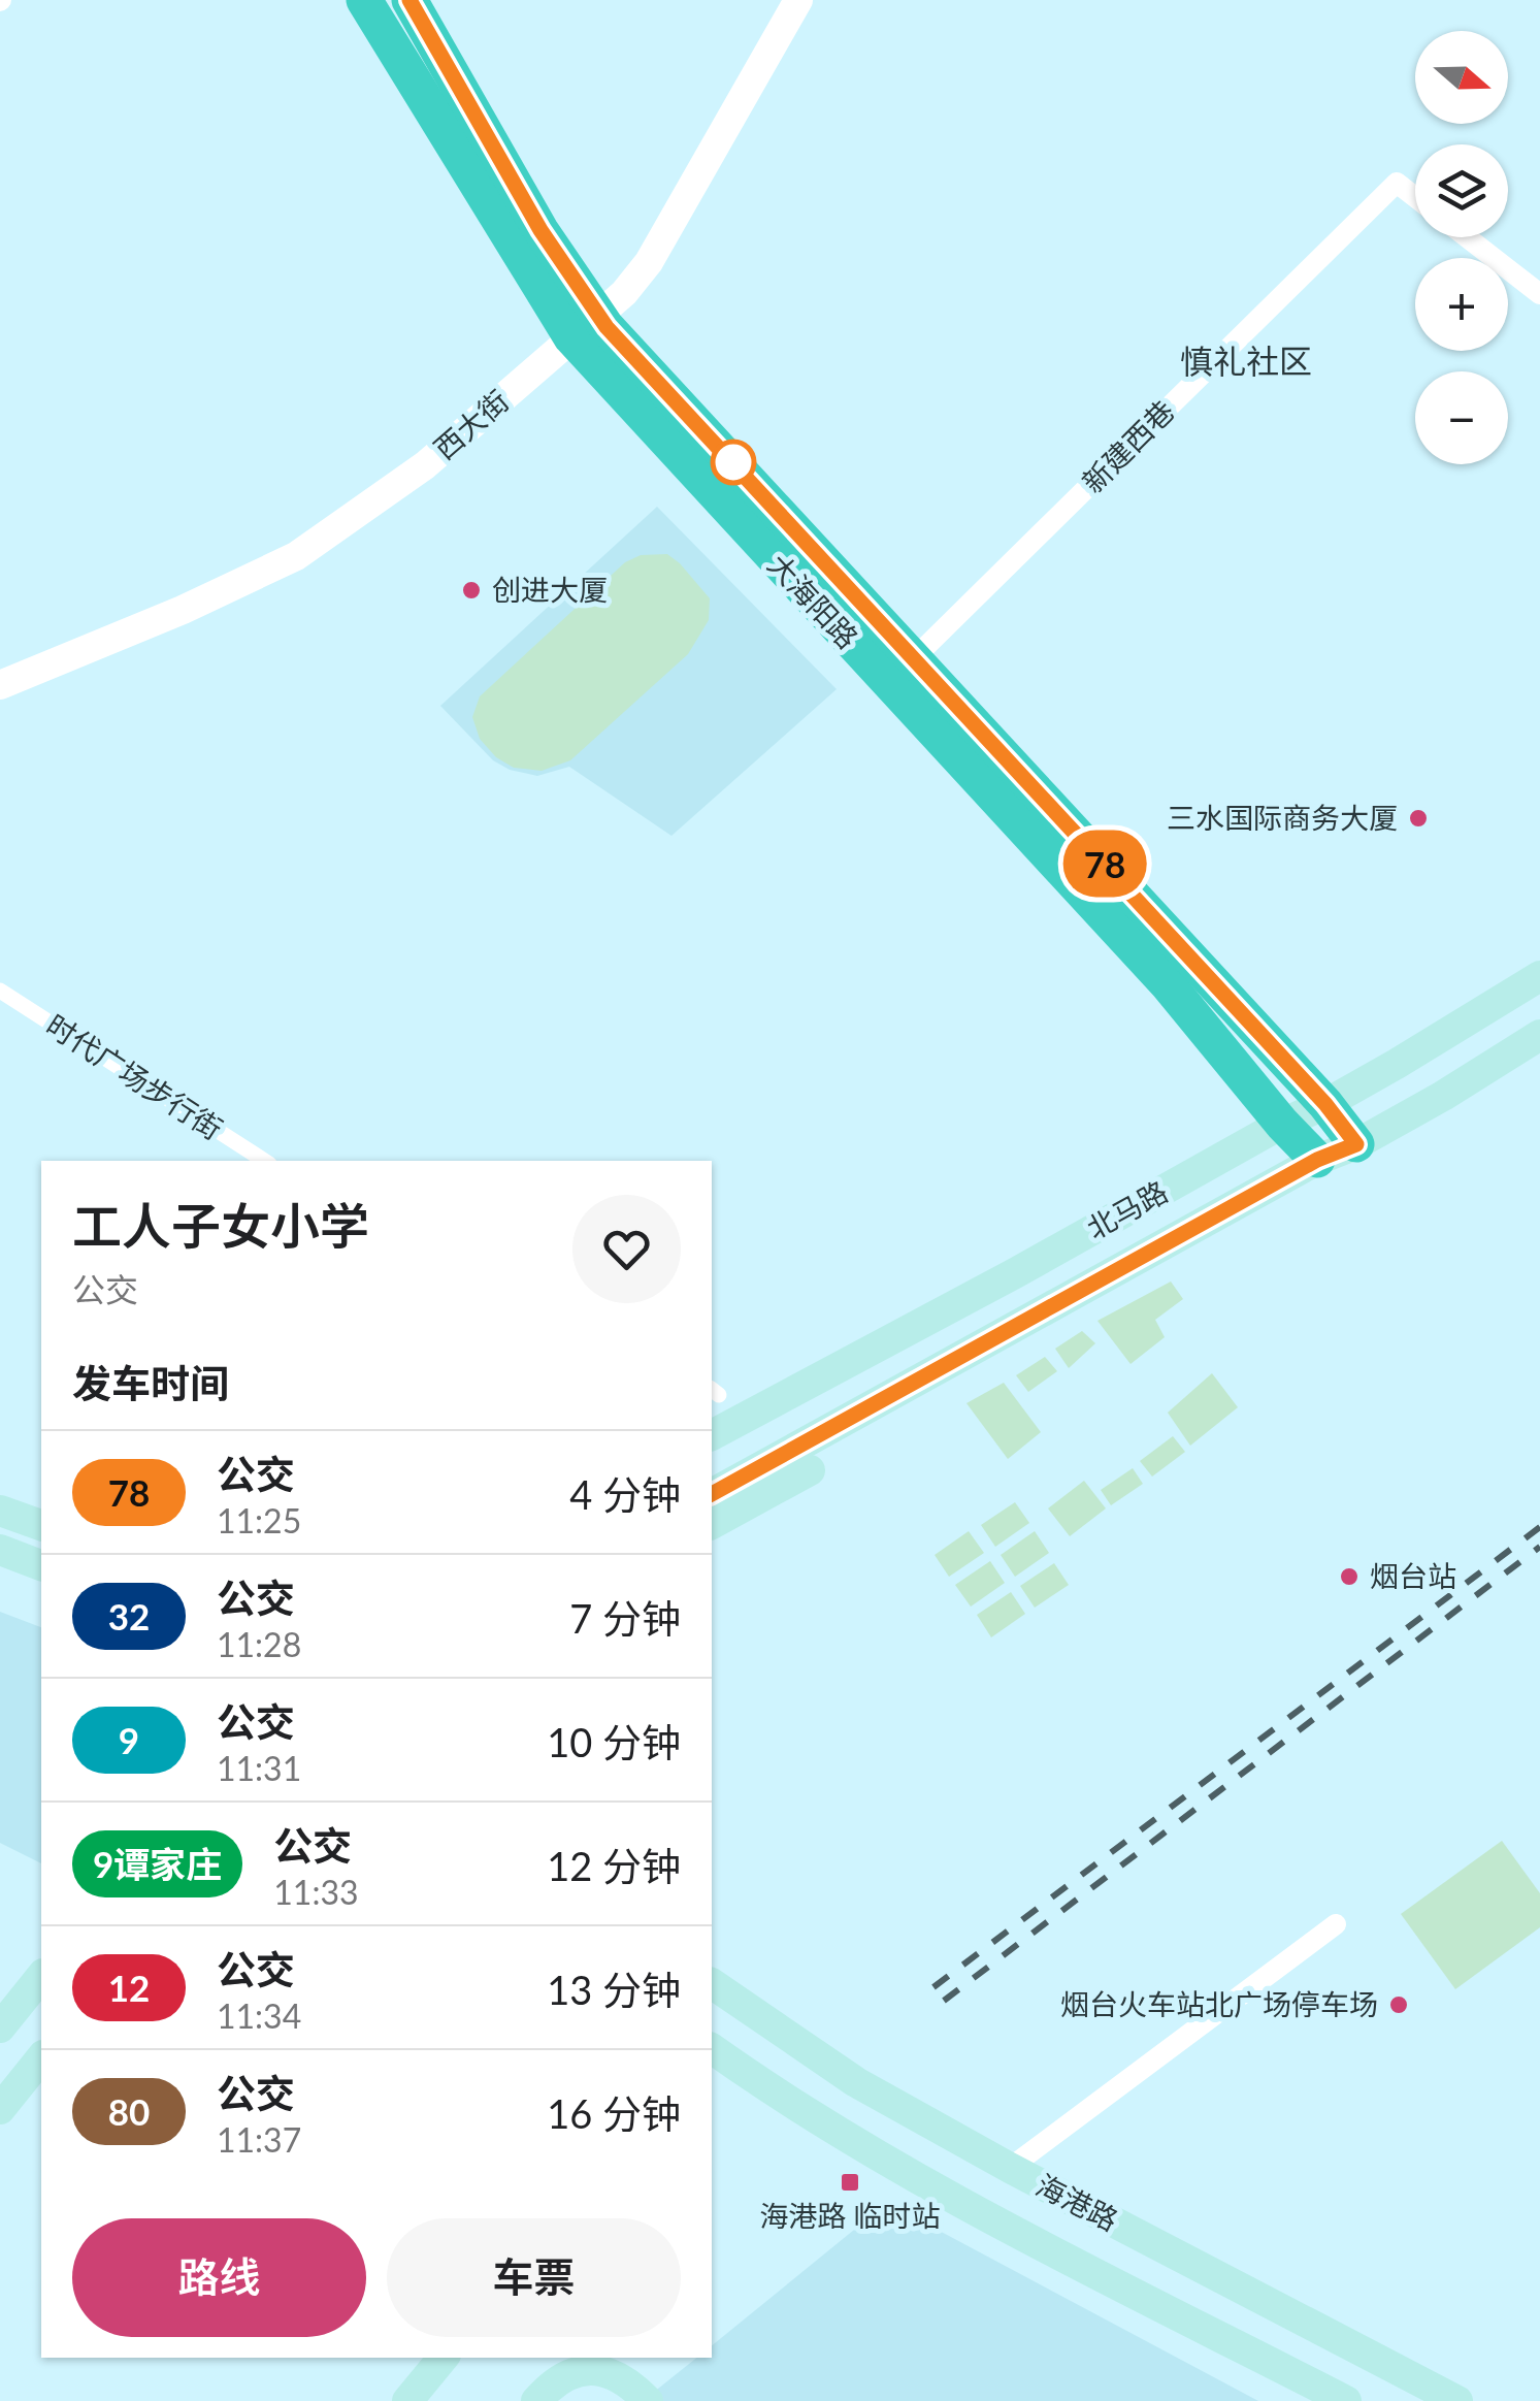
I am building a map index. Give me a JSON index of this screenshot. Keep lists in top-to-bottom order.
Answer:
{
  "streets": {
    "highway": ["大海阳路"],
    "main road": ["北马路", "海港路"],
    "street": ["西大街", "新建西巷", "时代广场步行街"]
  },
  "crossings": [
    ["西大街", "大海阳路"],
    ["新建西巷", "大海阳路"],
    ["大海阳路", "北马路"]
  ],
  "districts": ["慎礼社区"],
  "places": {
    "other": [
      "创进大厦",
      "三水国际商务大厦",
      "烟台站",
      "烟台火车站北广场停车场"
    ],
    "transit": ["海港路 临时站"]
  },
  "lines": ["bus line 78"],
  "north": "right",
  "page": {
    "on_map": "78",
    "map_buttons": ["+", "−"],
    "heading": [
      ["工人子女小学", "公交"],
      "发车时间"
    ],
    "list": [
      {
        "mark": "78",
        "name": "公交",
        "note": "11:25",
        "value": "4 分钟"
      },
      {
        "mark": "32",
        "name": "公交",
        "note": "11:28",
        "value": "7 分钟"
      },
      {
        "mark": "9",
        "name": "公交",
        "note": "11:31",
        "value": "10 分钟"
      },
      {
        "mark": "9谭家庄",
        "name": "公交",
        "note": "11:33",
        "value": "12 分钟"
      },
      {
        "mark": "12",
        "name": "公交",
        "note": "11:34",
        "value": "13 分钟"
      },
      {
        "mark": "80",
        "name": "公交",
        "note": "11:37",
        "value": "16 分钟"
      }
    ],
    "buttons": ["路线", "车票"]
  }
}
